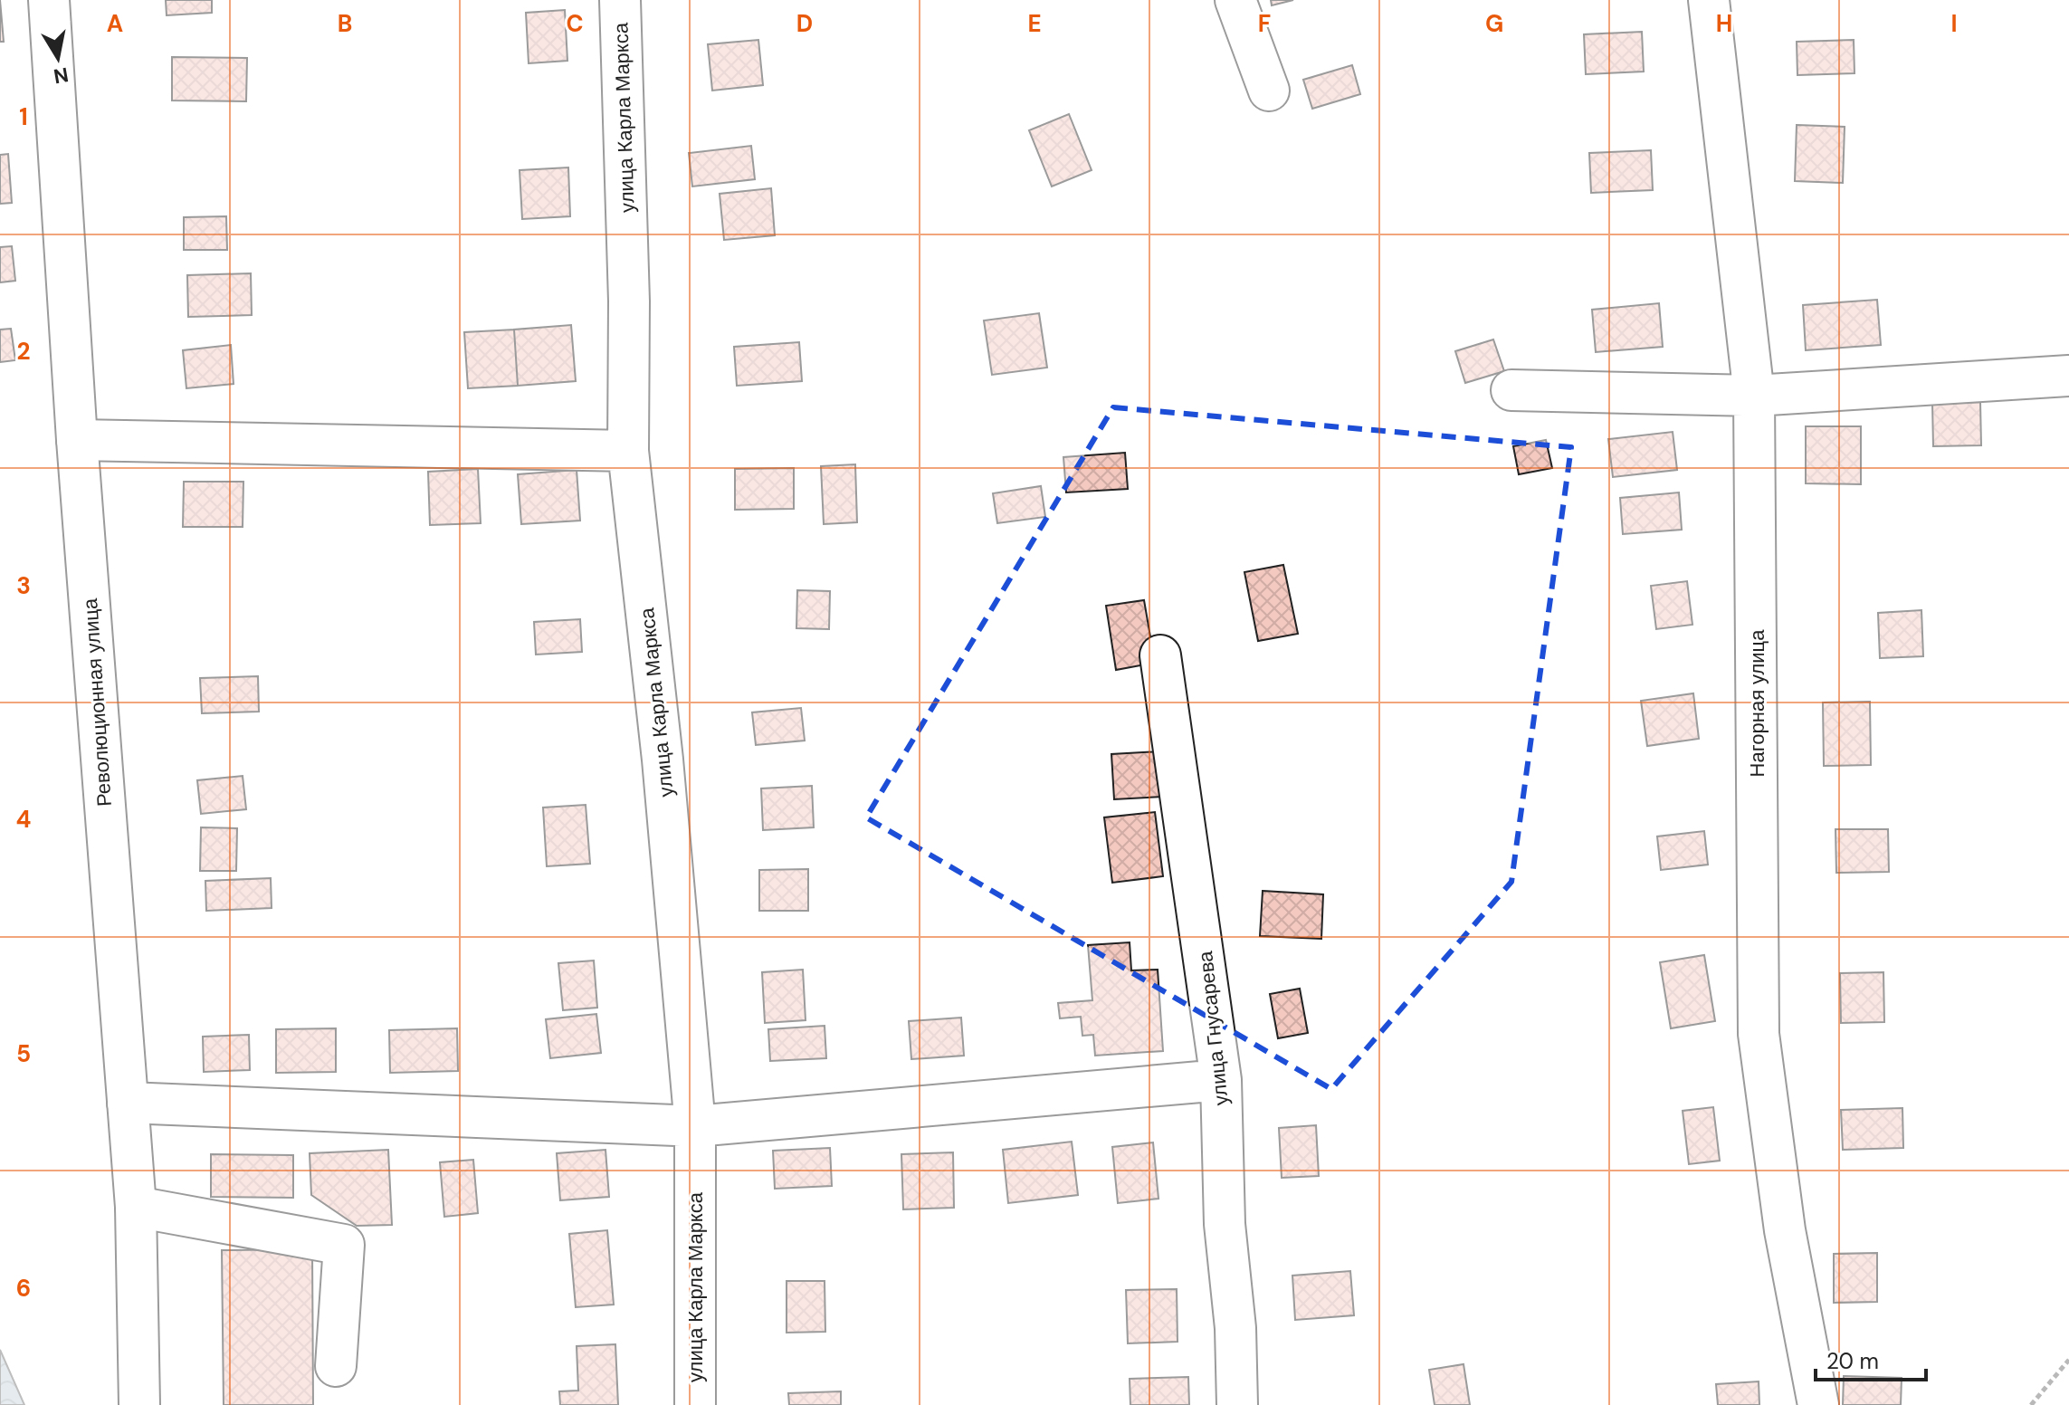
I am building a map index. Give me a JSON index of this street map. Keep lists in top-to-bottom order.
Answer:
{
  "streets": {
    "street": [
      "улица Карла Маркса",
      "Революционная улица",
      "Нагорная улица",
      "улица Гнусарева"
    ]
  },
  "scale_bar": "20 m",
  "north": "bottom",
  "grid": {
    "columns": [
      "A",
      "B",
      "C",
      "D",
      "E",
      "F",
      "G",
      "H",
      "I"
    ],
    "rows": [
      "1",
      "2",
      "3",
      "4",
      "5",
      "6"
    ]
  }
}
